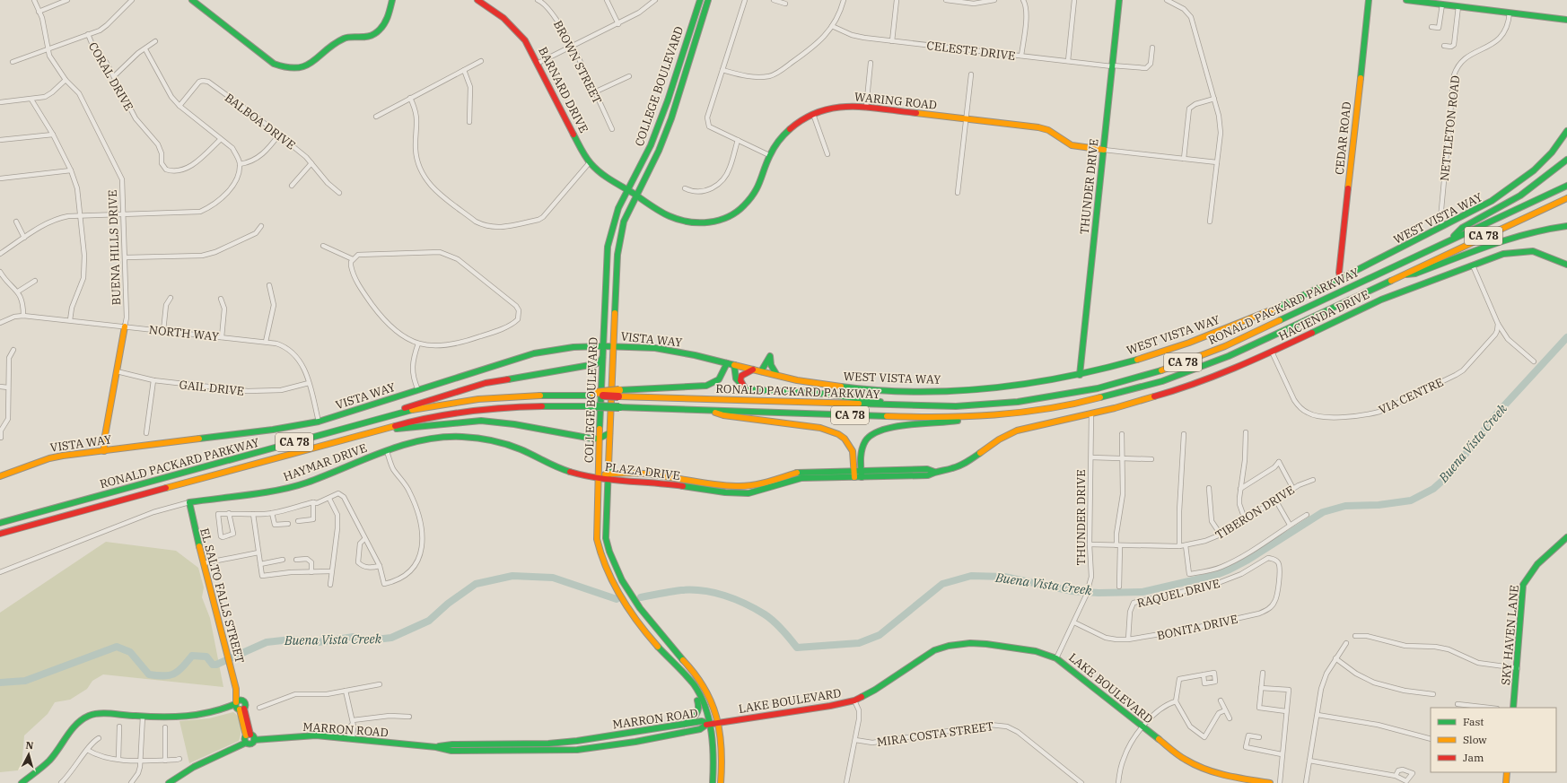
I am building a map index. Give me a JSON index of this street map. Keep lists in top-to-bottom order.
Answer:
{
  "streets": {
    "main road": [
      "COLLEGE BOULEVARD",
      "BARNARD DRIVE",
      "WARING ROAD",
      "CEDAR ROAD",
      "THUNDER DRIVE",
      "WEST VISTA WAY",
      "CA 78",
      "BUENA HILLS DRIVE",
      "RONALD PACKARD PARKWAY",
      "HACIENDA DRIVE",
      "VISTA WAY",
      "HAYMAR DRIVE",
      "PLAZA DRIVE",
      "EL SALTO FALLS STREET",
      "SKY HAVEN LANE",
      "LAKE BOULEVARD",
      "MARRON ROAD"
    ],
    "street": [
      "CELESTE DRIVE",
      "BROWN STREET",
      "CORAL DRIVE",
      "BALBOA DRIVE",
      "NETTLETON ROAD",
      "NORTH WAY",
      "GAIL DRIVE",
      "VIA CENTRE",
      "TIBERON DRIVE",
      "RAQUEL DRIVE",
      "BONITA DRIVE",
      "MIRA COSTA STREET"
    ]
  },
  "crossings": [
    ["CELESTE DRIVE", "THUNDER DRIVE"],
    ["COLLEGE BOULEVARD", "BARNARD DRIVE"],
    ["COLLEGE BOULEVARD", "WARING ROAD"],
    ["COLLEGE BOULEVARD", "VISTA WAY"],
    ["COLLEGE BOULEVARD", "HAYMAR DRIVE"],
    ["COLLEGE BOULEVARD", "PLAZA DRIVE"],
    ["COLLEGE BOULEVARD", "LAKE BOULEVARD"],
    ["COLLEGE BOULEVARD", "MARRON ROAD"],
    ["BARNARD DRIVE", "WARING ROAD"],
    ["WARING ROAD", "THUNDER DRIVE"],
    ["NETTLETON ROAD", "WEST VISTA WAY"],
    ["CEDAR ROAD", "WEST VISTA WAY"],
    ["THUNDER DRIVE", "WEST VISTA WAY"],
    ["THUNDER DRIVE", "HACIENDA DRIVE"],
    ["THUNDER DRIVE", "PLAZA DRIVE"],
    ["THUNDER DRIVE", "TIBERON DRIVE"],
    ["THUNDER DRIVE", "BONITA DRIVE"],
    ["THUNDER DRIVE", "LAKE BOULEVARD"],
    ["WEST VISTA WAY", "VISTA WAY"],
    ["BUENA HILLS DRIVE", "NORTH WAY"],
    ["BUENA HILLS DRIVE", "VISTA WAY"],
    ["BUENA HILLS DRIVE", "GAIL DRIVE"],
    ["HACIENDA DRIVE", "VIA CENTRE"],
    ["HACIENDA DRIVE", "PLAZA DRIVE"],
    ["NORTH WAY", "VISTA WAY"],
    ["NORTH WAY", "GAIL DRIVE"],
    ["HAYMAR DRIVE", "PLAZA DRIVE"],
    ["HAYMAR DRIVE", "EL SALTO FALLS STREET"],
    ["RAQUEL DRIVE", "BONITA DRIVE"],
    ["EL SALTO FALLS STREET", "MARRON ROAD"],
    ["LAKE BOULEVARD", "MARRON ROAD"]
  ],
  "water": ["Buena Vista Creek"],
  "legend": ["Fast", "Slow", "Jam"],
  "north": "top"
}
